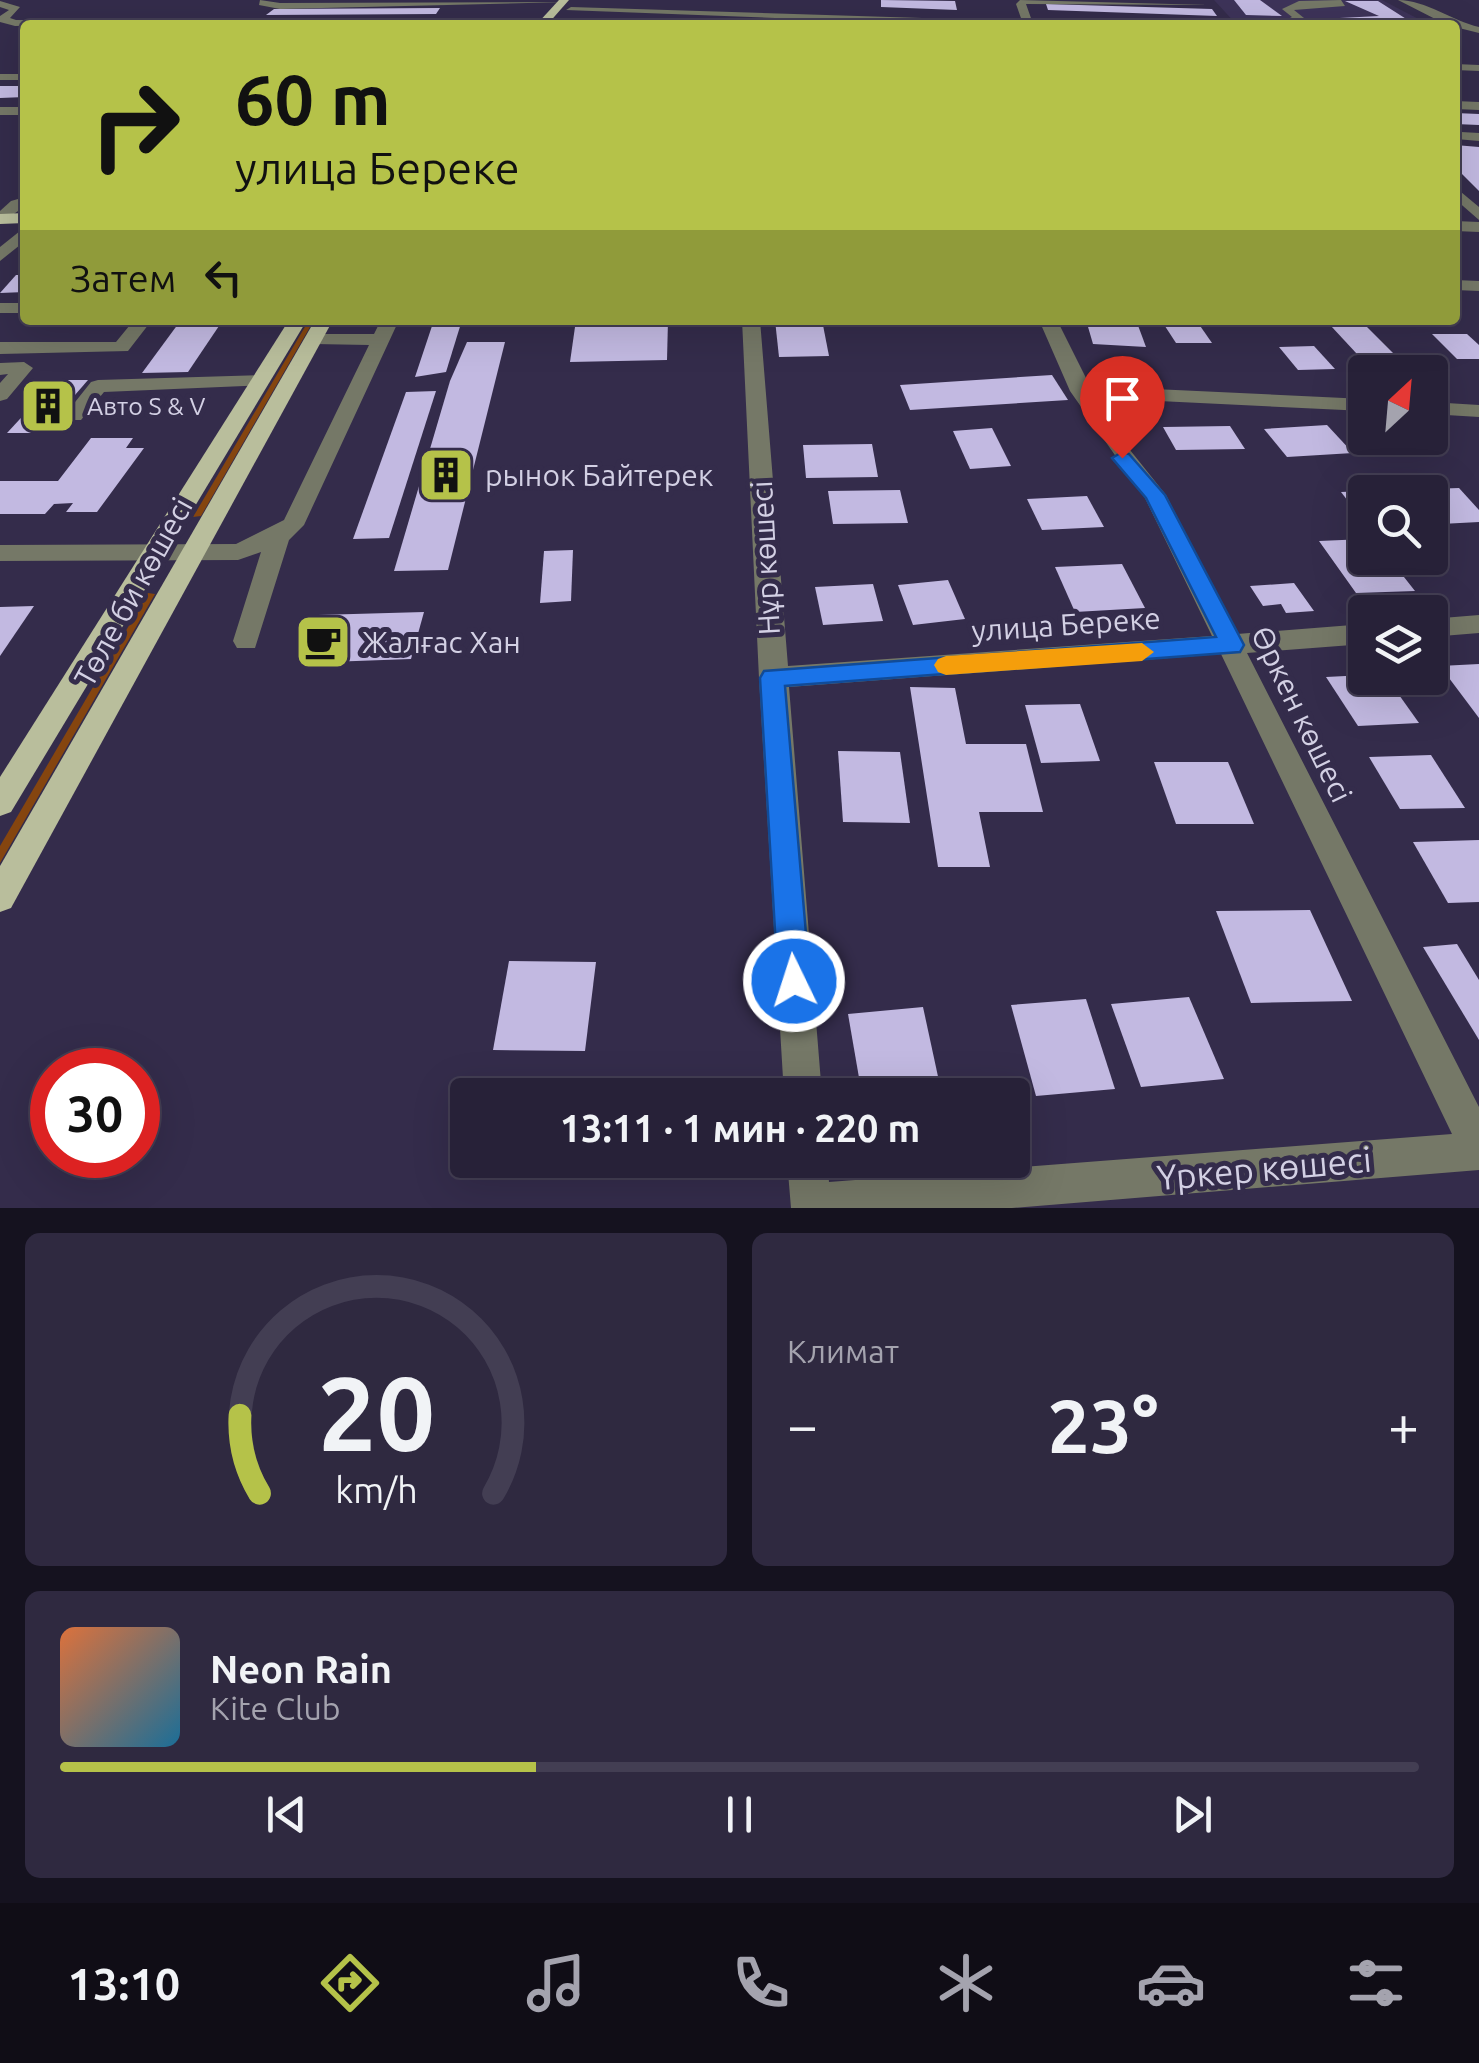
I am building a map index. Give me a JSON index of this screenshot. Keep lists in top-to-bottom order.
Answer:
{
  "streets": {
    "main road": ["Төле би көшесі"],
    "street": [
      "Нұр көшесі",
      "улица Береке",
      "Өркен көшесі",
      "Үркер көшесі"
    ]
  },
  "crossings": [
    ["Нұр көшесі", "улица Береке"],
    ["улица Береке", "Өркен көшесі"],
    ["Өркен көшесі", "Үркер көшесі"]
  ],
  "places": {
    "building": ["Авто S & V", "рынок Байтерек"],
    "cafe": ["Жалғас Хан"]
  },
  "north": "top right",
  "page": {
    "turn": ["60 m", "улица Береке"],
    "then": "Затем",
    "limit": "30",
    "trip": "13:11 · 1 мин · 220 m",
    "tile": "Климат",
    "heat": ["−", "23°", "+"],
    "song": ["Neon Rain", "Kite Club"],
    "tabs": "13:10",
    "gauge": ["20", "km/h"]
  }
}
